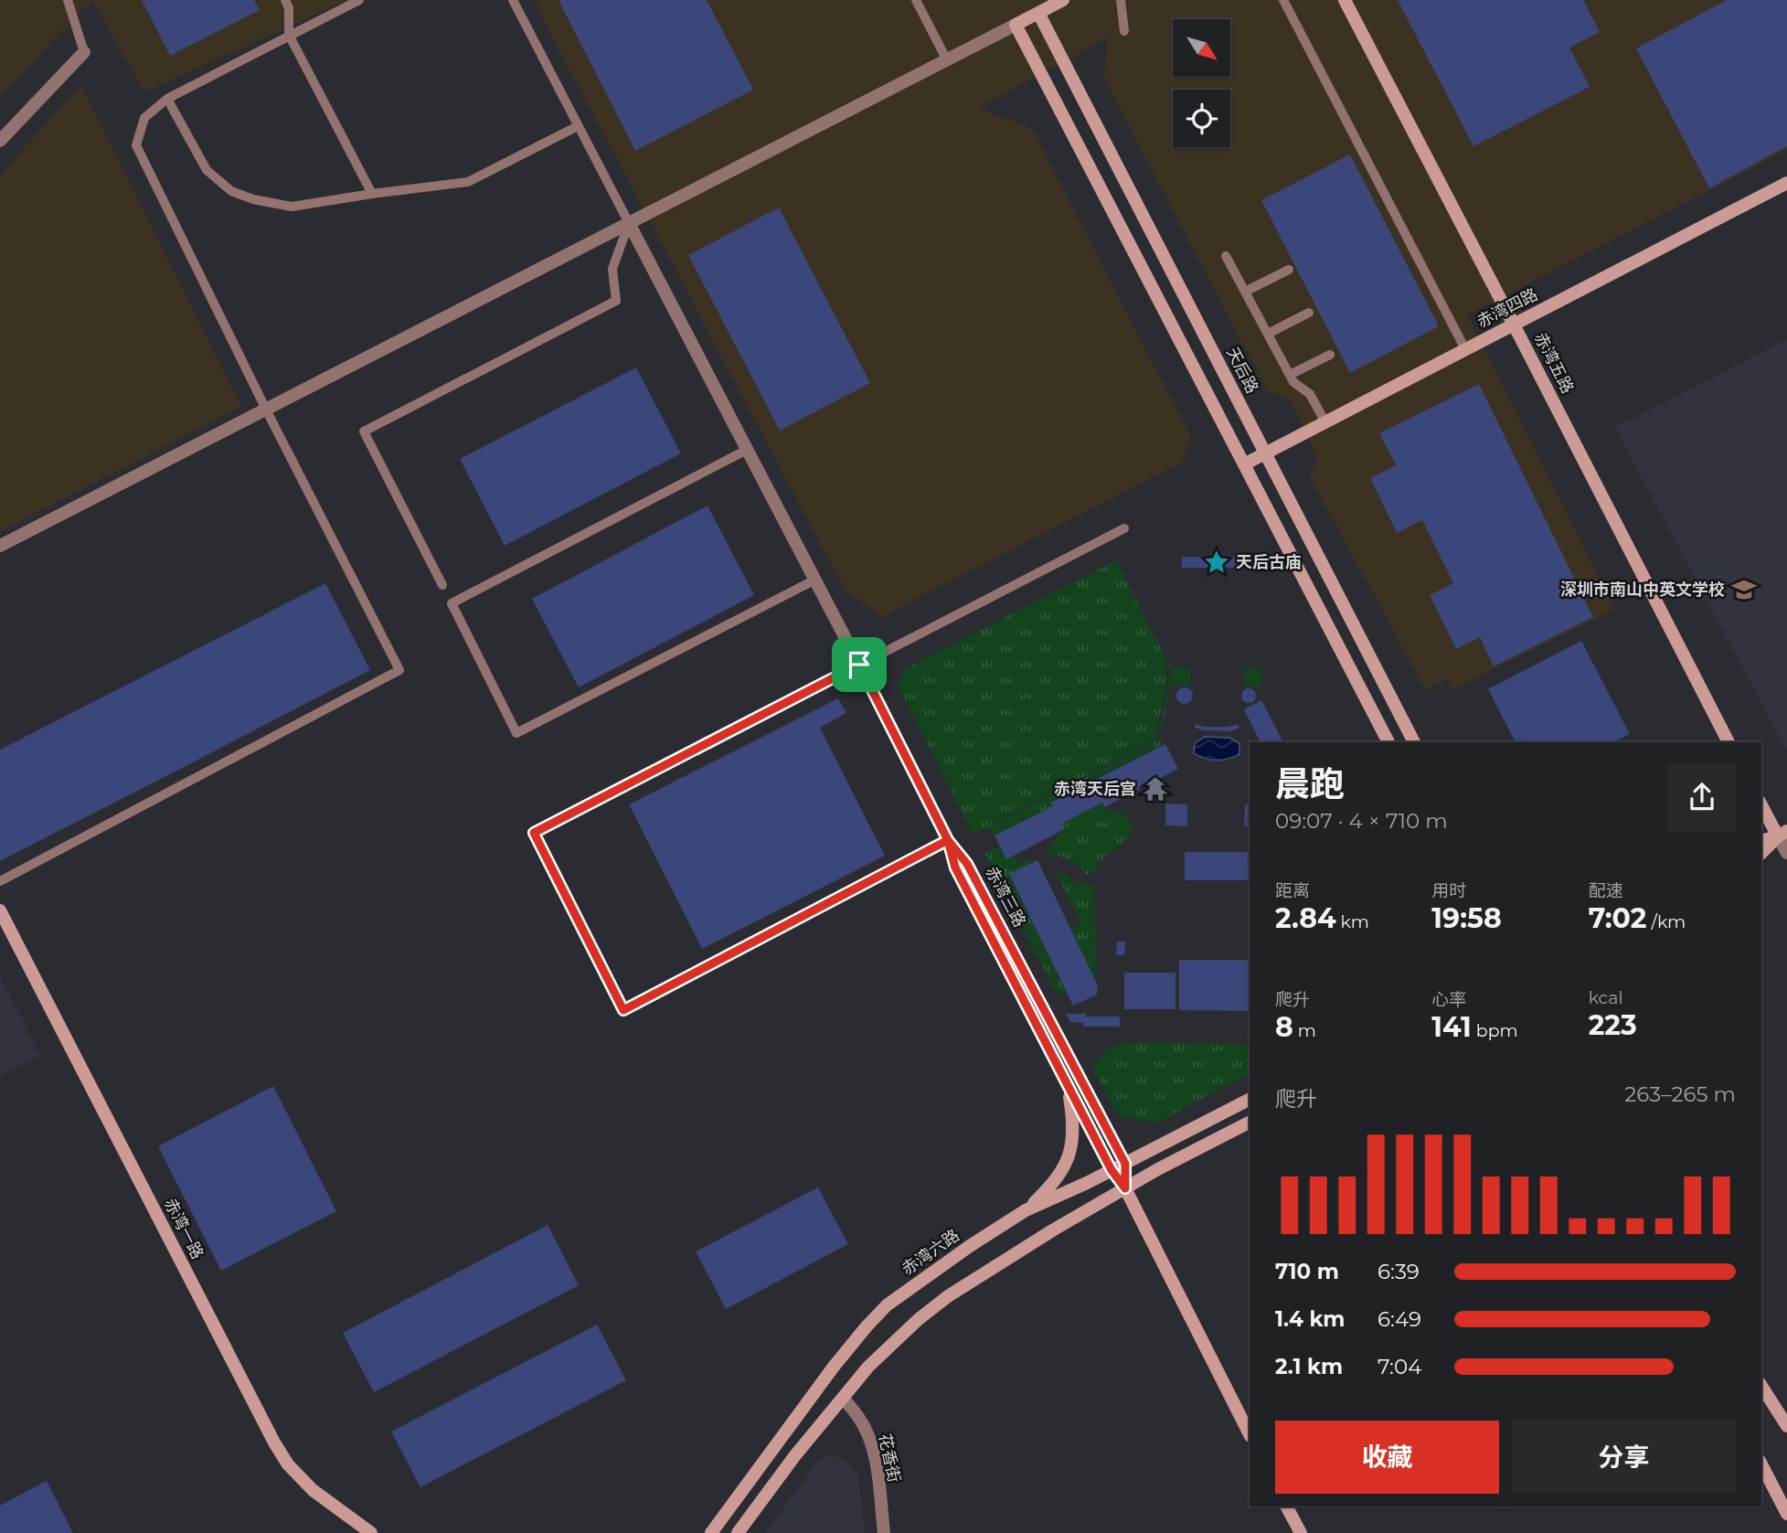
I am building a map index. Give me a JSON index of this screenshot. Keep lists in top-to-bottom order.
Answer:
{
  "streets": {
    "street": [
      "赤湾四路",
      "赤湾五路",
      "天后路",
      "赤湾三路",
      "赤湾一路",
      "赤湾六路",
      "花香街"
    ]
  },
  "crossings": [
    ["赤湾四路", "赤湾五路"],
    ["赤湾四路", "天后路"],
    ["赤湾三路", "赤湾六路"]
  ],
  "places": {
    "place": ["天后古庙"],
    "school or university": ["深圳市南山中英文学校"],
    "temple": ["赤湾天后宫"]
  },
  "north": "bottom right",
  "page": {
    "heading": ["晨跑", "09:07 · 4 × 710 m"],
    "stats": [
      ["距离", "2.84 km"],
      ["用时", "19:58"],
      ["配速", "7:02 /km"],
      ["爬升", "8 m"],
      ["心率", "141 bpm"],
      ["kcal", "223"]
    ],
    "chart": ["爬升", "263–265 m"],
    "list": [
      {
        "name": "710 m",
        "note": "6:39"
      },
      {
        "name": "1.4 km",
        "note": "6:49"
      },
      {
        "name": "2.1 km",
        "note": "7:04"
      }
    ],
    "buttons": ["收藏", "分享"]
  }
}
